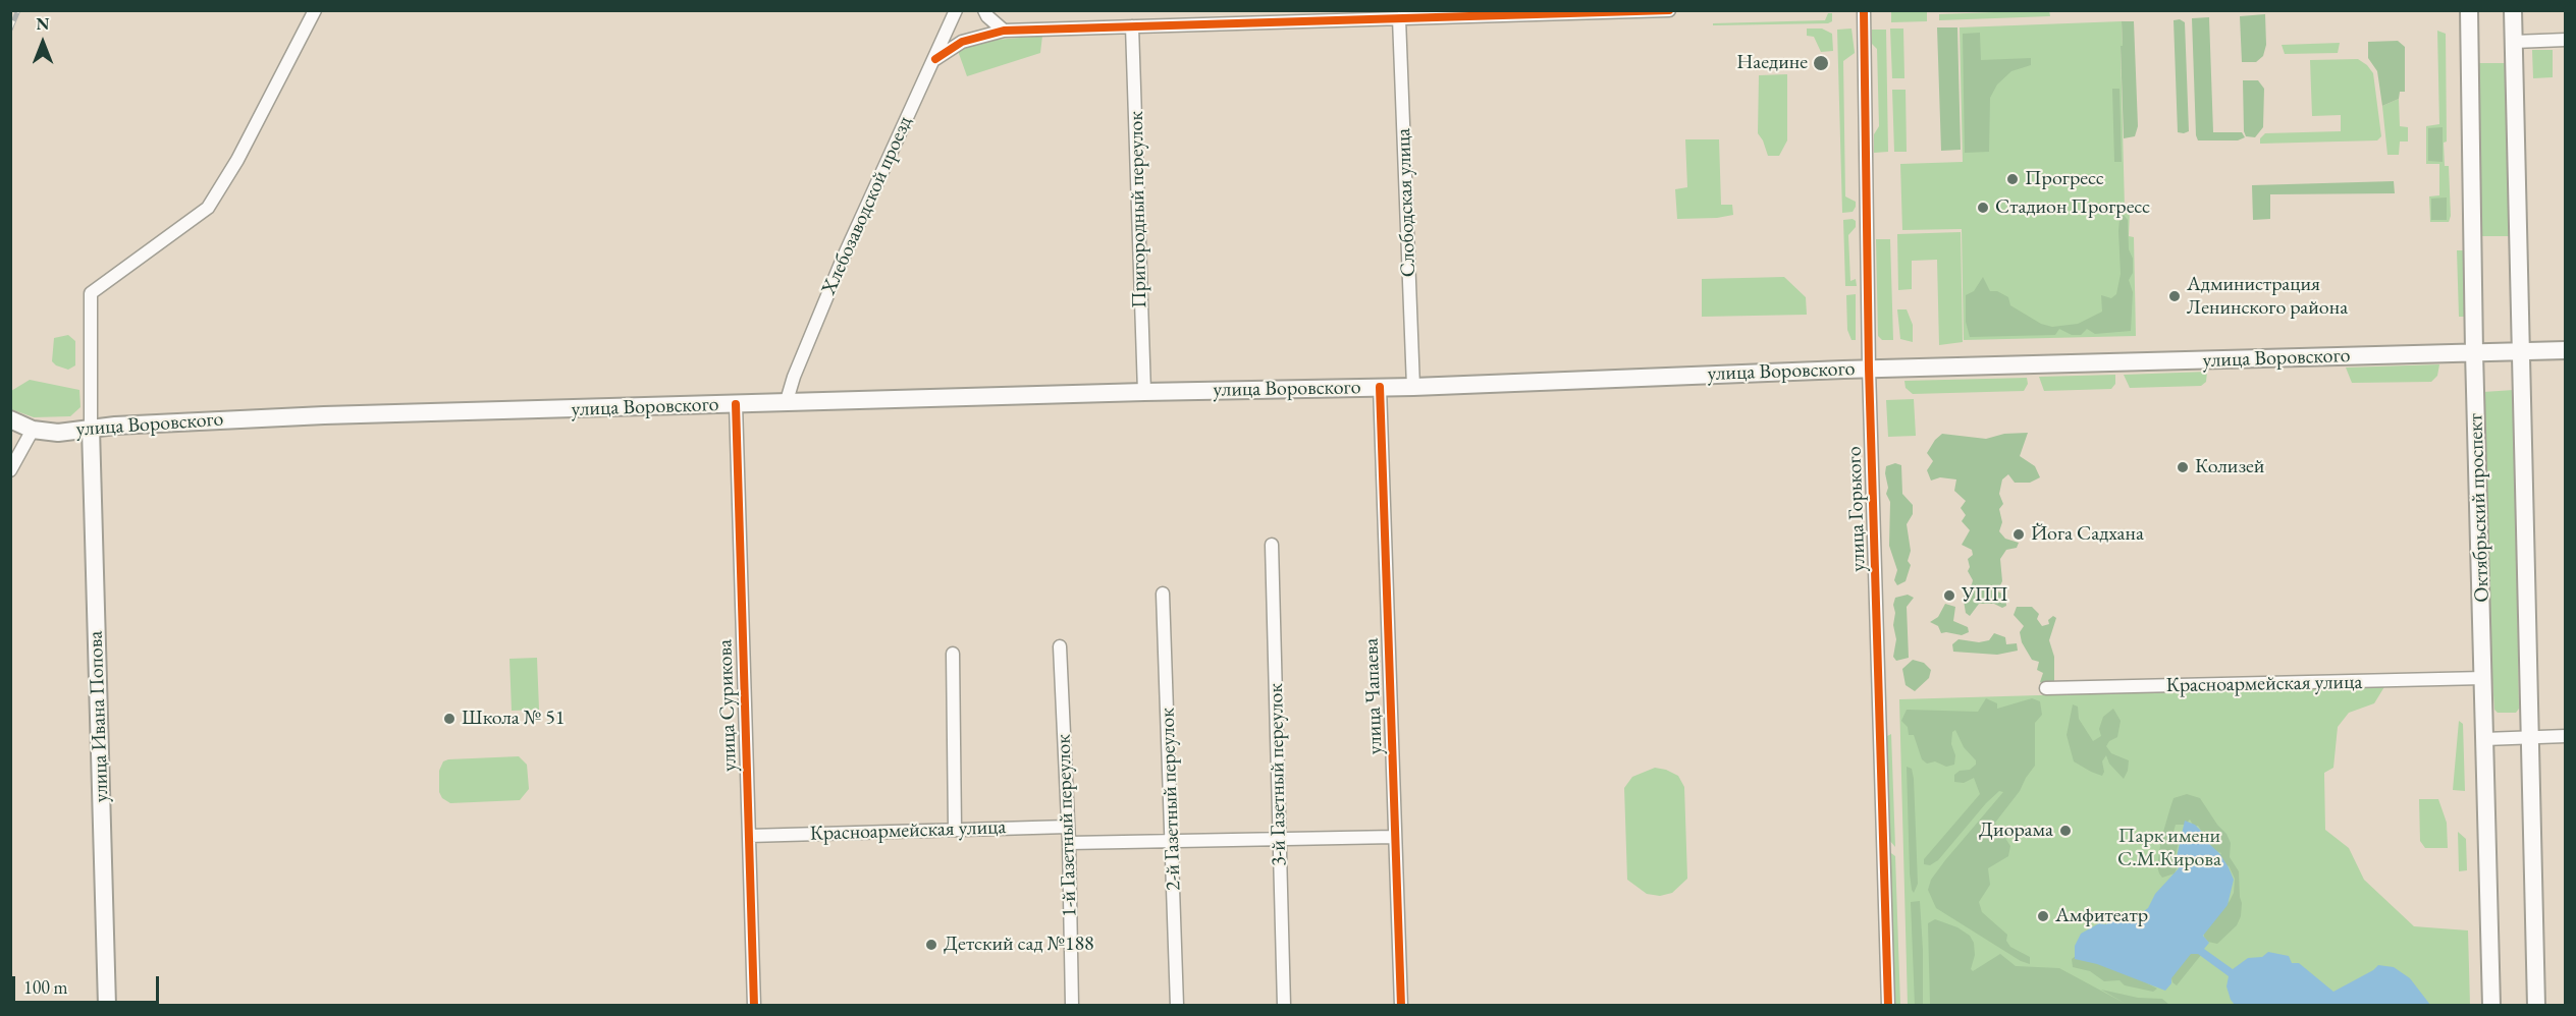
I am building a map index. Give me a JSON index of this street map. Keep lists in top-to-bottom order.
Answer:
{
  "streets": {
    "main road": ["улица Воровского", "Октябрьский проспект", "улица Ивана Попова"],
    "street": [
      "Слободская улица",
      "Хлебозаводской проезд",
      "Пригородный переулок",
      "улица Горького",
      "Красноармейская улица",
      "улица Чапаева",
      "улица Сурикова",
      "3-й Газетный переулок",
      "2-й Газетный переулок",
      "1-й Газетный переулок"
    ]
  },
  "crossings": [
    ["Слободская улица", "улица Воровского"],
    ["Хлебозаводской проезд", "улица Воровского"],
    ["Пригородный переулок", "улица Воровского"],
    ["улица Воровского", "Октябрьский проспект"],
    ["улица Воровского", "улица Горького"],
    ["улица Воровского", "улица Чапаева"],
    ["улица Воровского", "улица Сурикова"],
    ["улица Воровского", "улица Ивана Попова"],
    ["Октябрьский проспект", "Красноармейская улица"],
    ["Красноармейская улица", "улица Сурикова"],
    ["Красноармейская улица", "1-й Газетный переулок"]
  ],
  "parks": ["Парк имени С.М.Кирова"],
  "places": [
    "Наедине",
    "Прогресс",
    "Стадион Прогресс",
    "Администрация Ленинского района",
    "Колизей",
    "Йога Садхана",
    "УПП",
    "Школа № 51",
    "Диорама",
    "Амфитеатр",
    "Детский сад №188"
  ],
  "scale_bar": "100 m",
  "north": "top"
}
